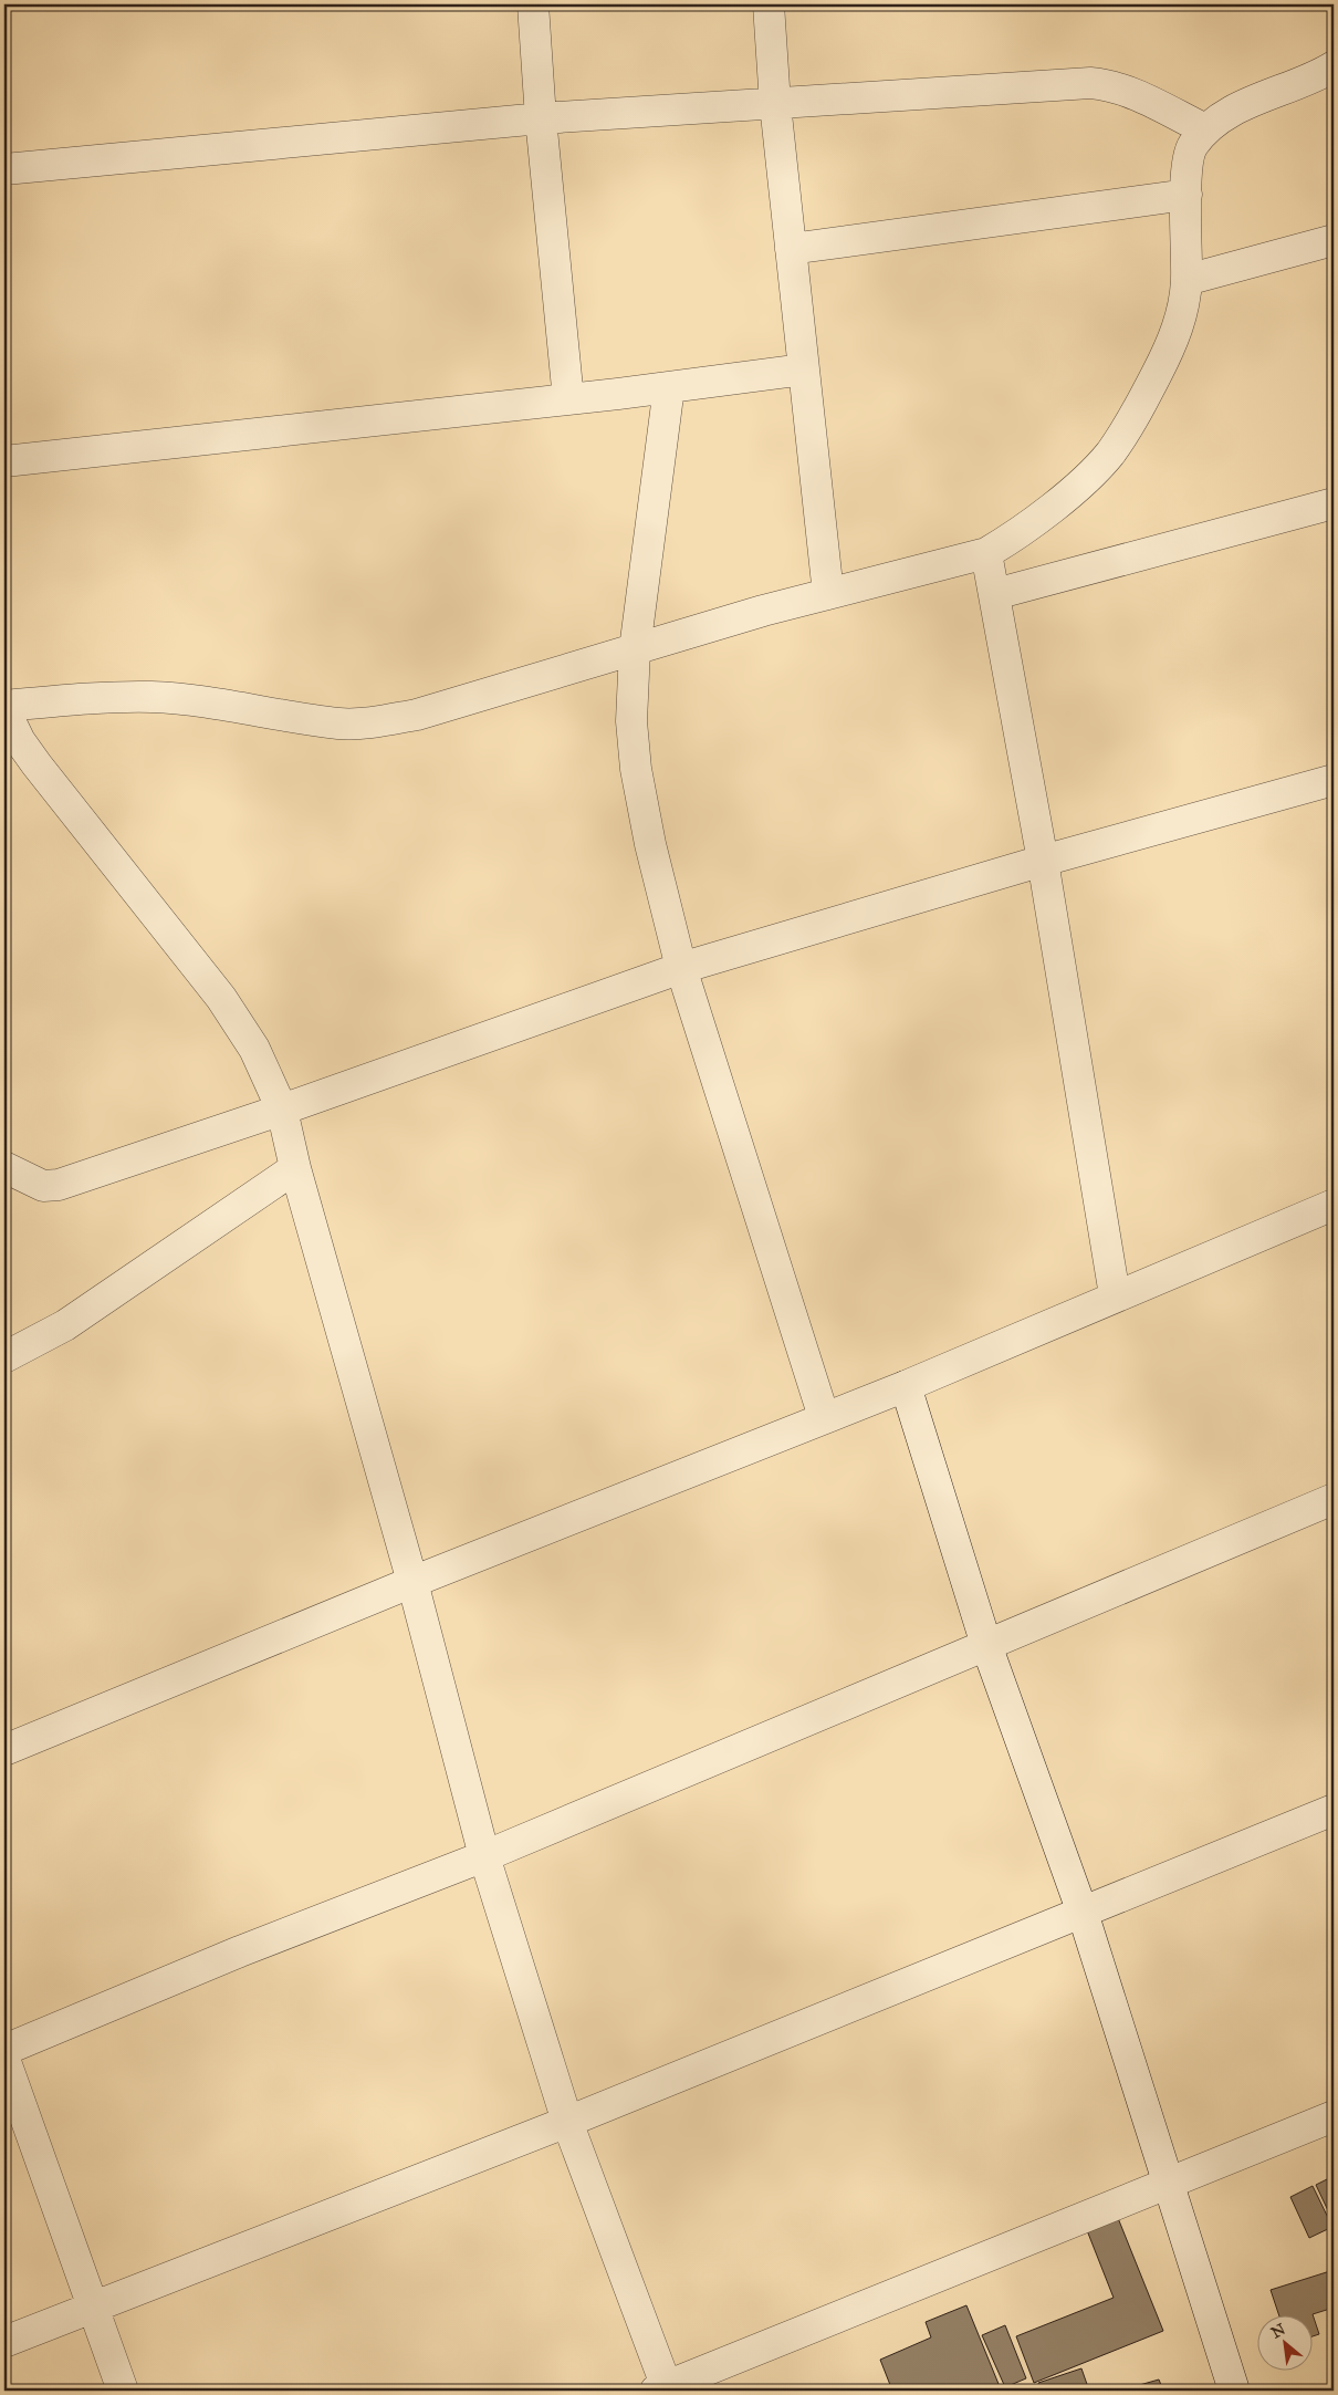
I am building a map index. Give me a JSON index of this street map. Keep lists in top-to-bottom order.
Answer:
{
  "north": "top left"
}
